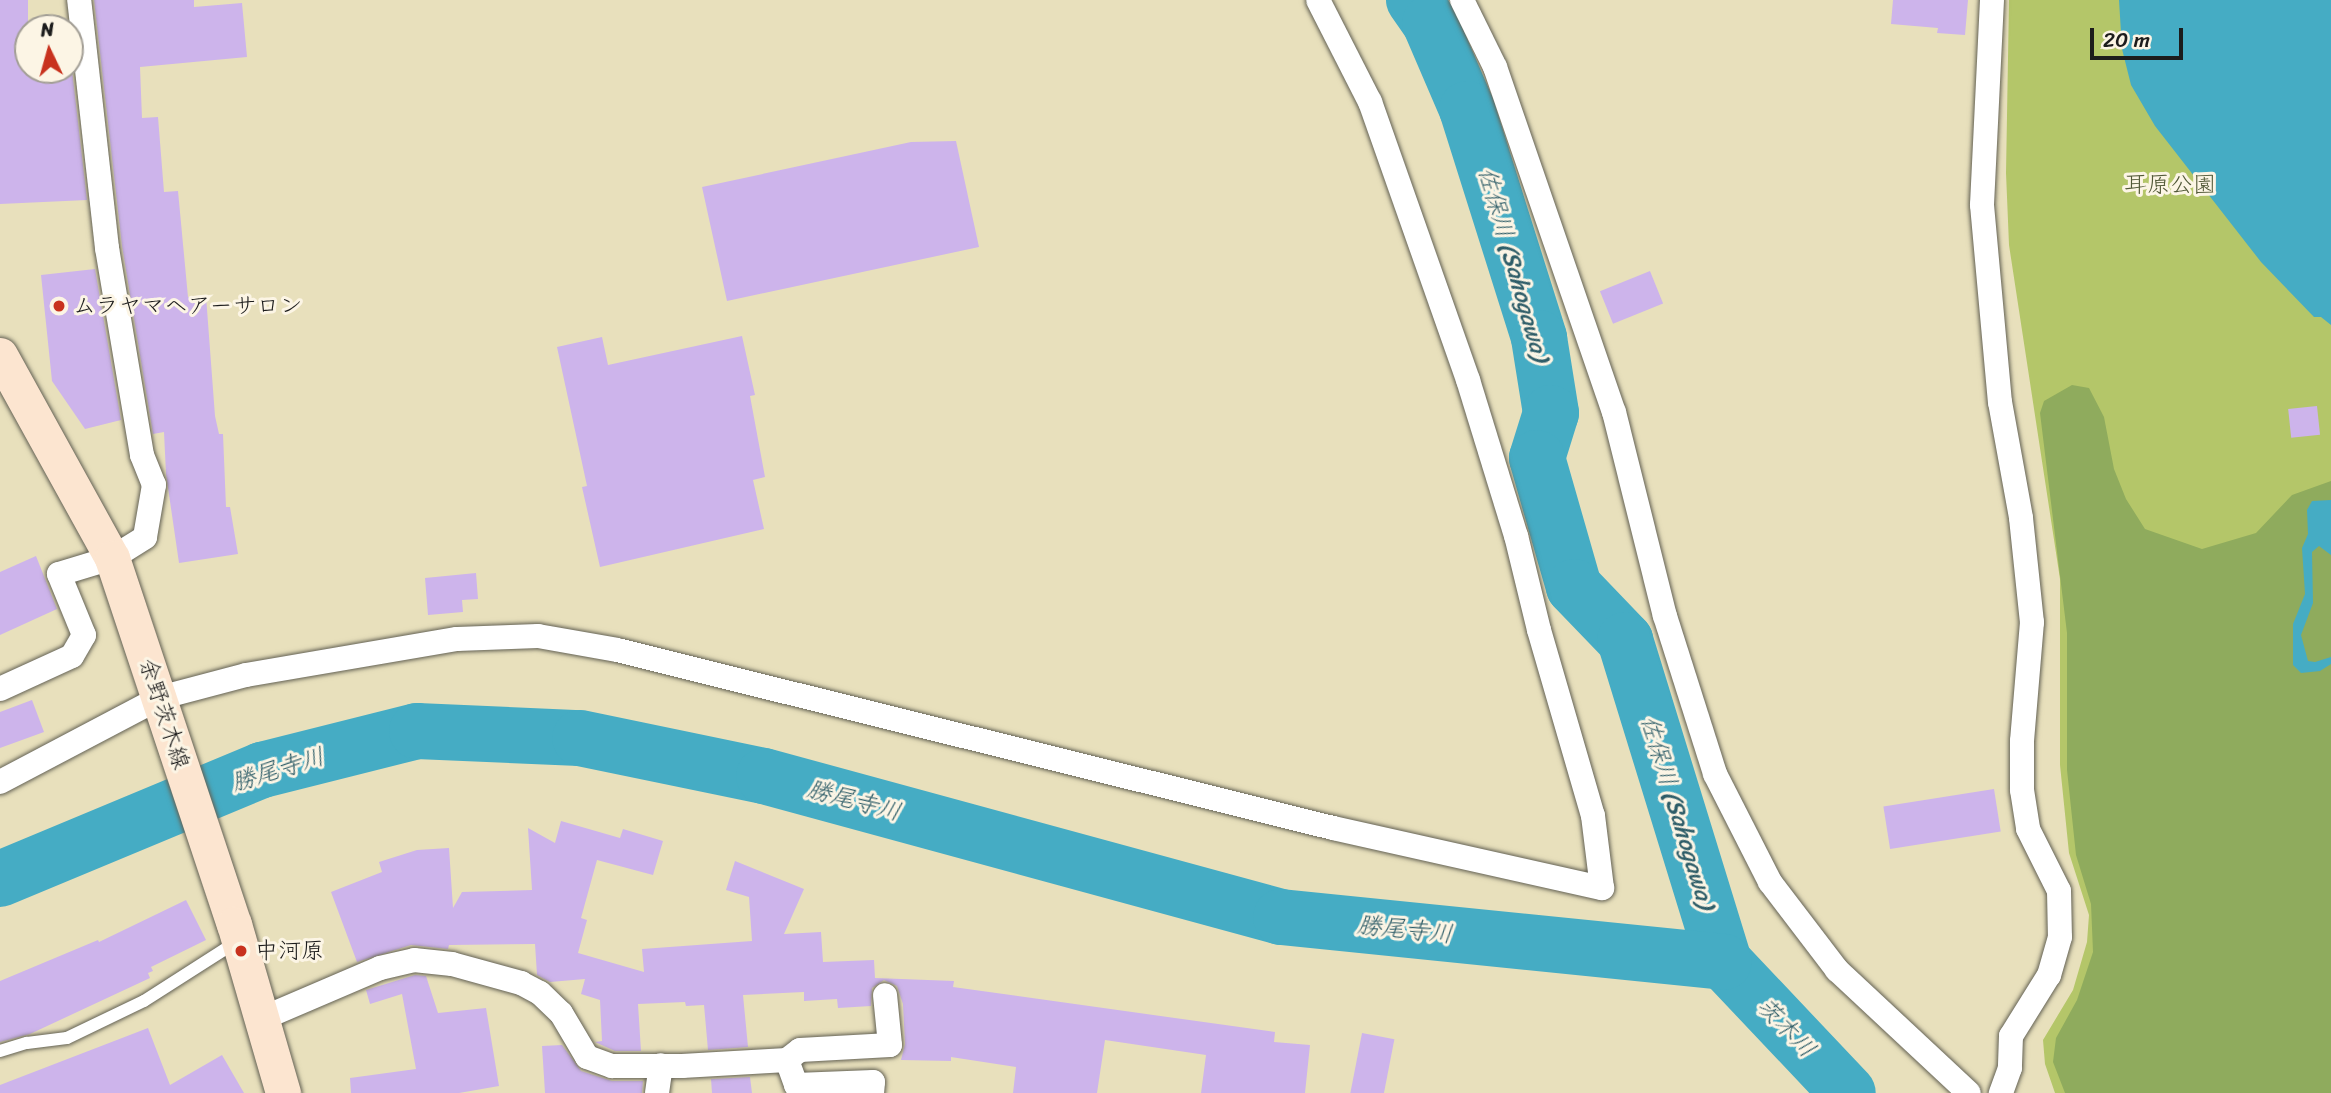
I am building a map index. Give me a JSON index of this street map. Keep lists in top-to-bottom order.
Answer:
{
  "streets": {
    "main road": ["余野茨木線"]
  },
  "water": ["佐保川 (Sahogawa)", "勝尾寺川", "茨木川"],
  "parks": ["耳原公園"],
  "places": ["ムラヤマヘアーサロン", "中河原"],
  "scale_bar": "20 m",
  "north": "top"
}
